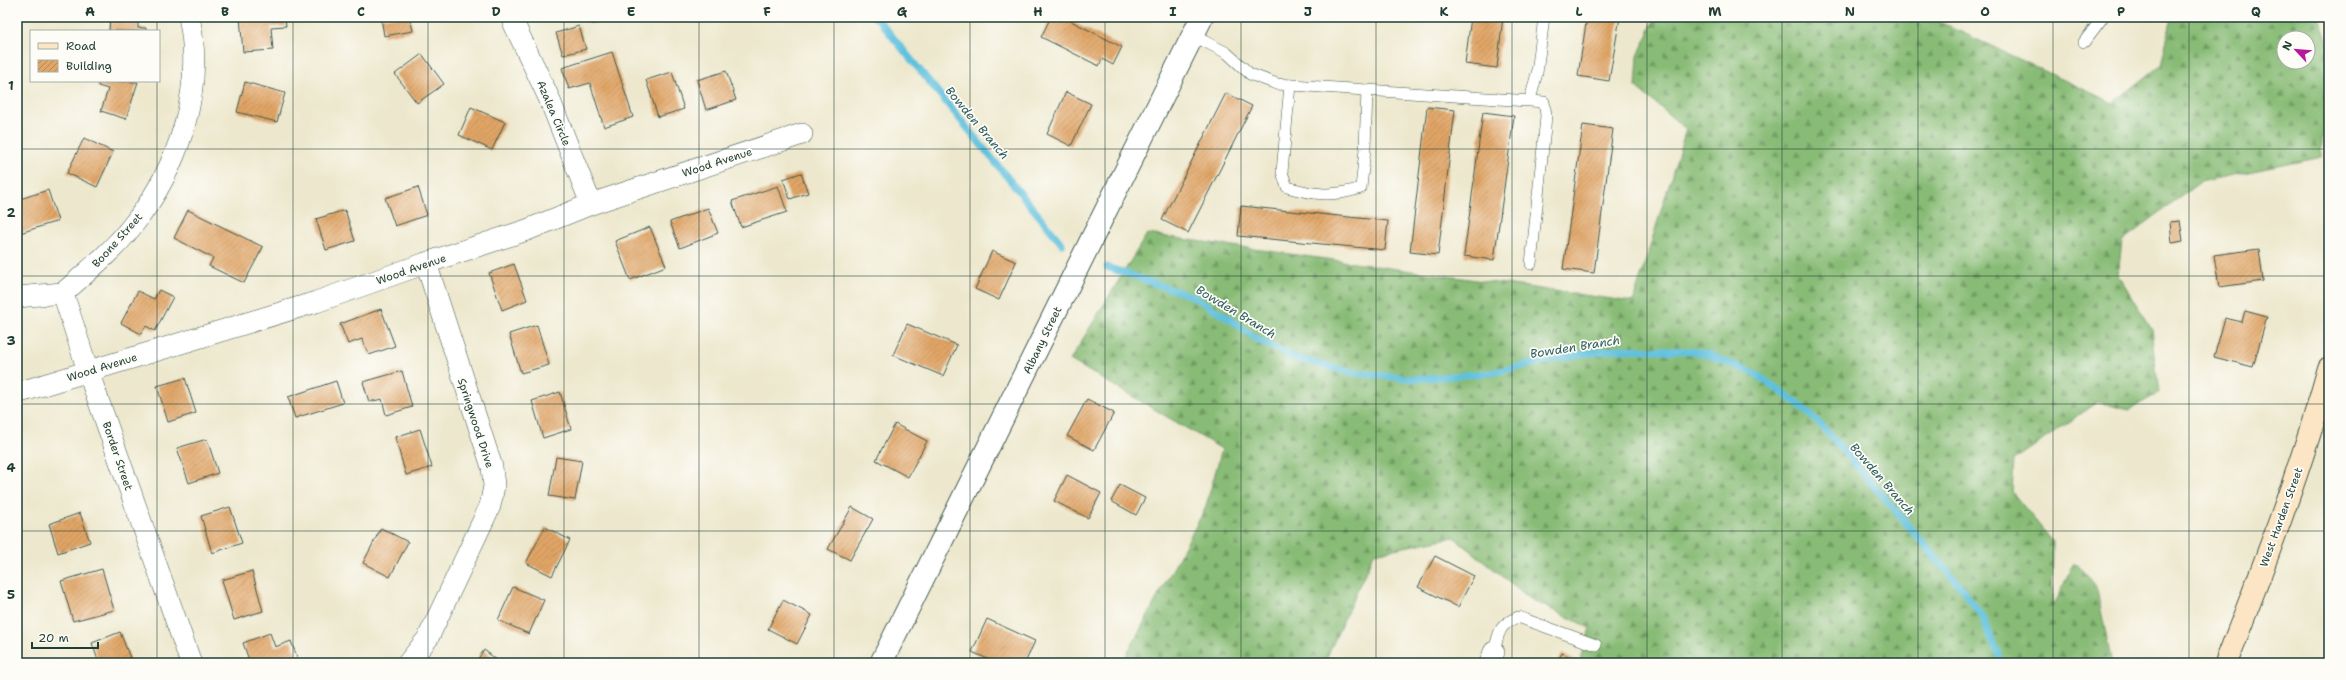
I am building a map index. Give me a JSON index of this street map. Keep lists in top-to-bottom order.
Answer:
{
  "streets": {
    "main road": ["West Harden Street"],
    "street": [
      "Azalea Circle",
      "Wood Avenue",
      "Boone Street",
      "Albany Street",
      "Springwood Drive",
      "Border Street"
    ]
  },
  "crossings": [
    ["Azalea Circle", "Wood Avenue"],
    ["Wood Avenue", "Springwood Drive"],
    ["Wood Avenue", "Border Street"],
    ["Boone Street", "Border Street"]
  ],
  "water": ["Bowden Branch"],
  "legend": ["Road", "Building"],
  "scale_bar": "20 m",
  "north": "top left",
  "grid": {
    "columns": [
      "A",
      "B",
      "C",
      "D",
      "E",
      "F",
      "G",
      "H",
      "I",
      "J",
      "K",
      "L",
      "M",
      "N",
      "O",
      "P",
      "Q"
    ],
    "rows": [
      "1",
      "2",
      "3",
      "4",
      "5"
    ]
  }
}
